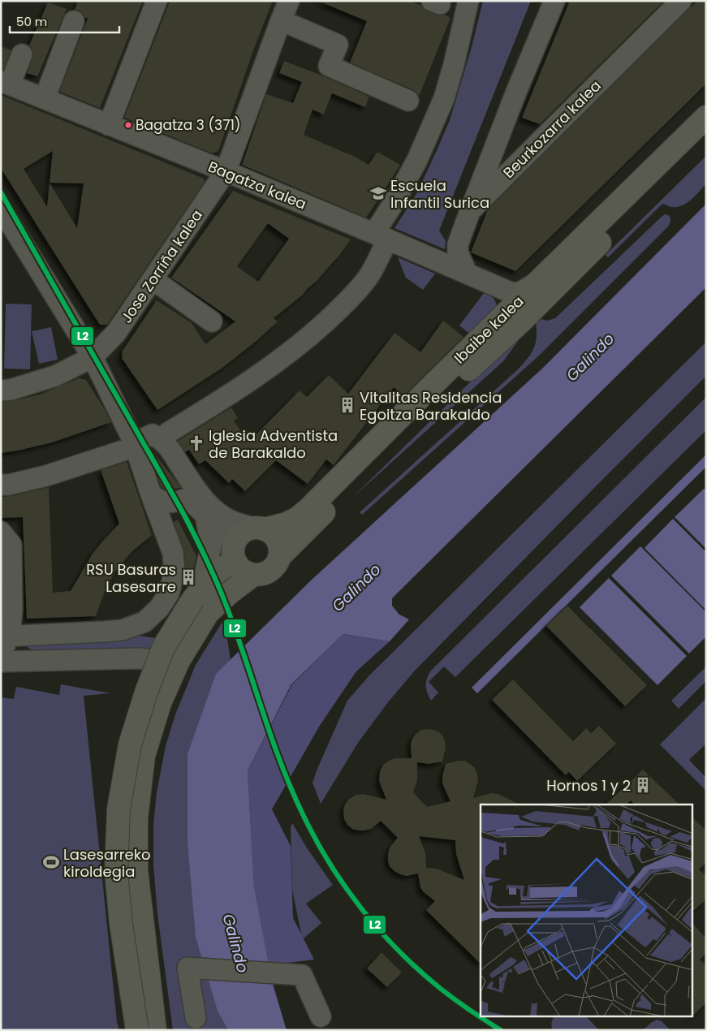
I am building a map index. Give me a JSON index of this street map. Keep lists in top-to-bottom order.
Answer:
{
  "streets": {
    "main road": ["Ibaibe kalea"],
    "street": ["Beurkozarra kalea", "Bagatza kalea", "Jose Zorriña kalea"]
  },
  "crossings": [
    ["Beurkozarra kalea", "Bagatza kalea"],
    ["Bagatza kalea", "Jose Zorriña kalea"],
    ["Bagatza kalea", "Ibaibe kalea"]
  ],
  "water": ["Galindo"],
  "places": {
    "other": ["Bagatza 3 (371)"],
    "school or university": ["Escuela Infantil Surica"],
    "building": ["Vitalitas Residencia Egoitza Barakaldo", "RSU Basuras Lasesarre", "Hornos 1 y 2"],
    "church": ["Iglesia Adventista de Barakaldo"],
    "sports": ["Lasesarreko kiroldegia"]
  },
  "lines": ["transit line L2"],
  "scale_bar": "50 m"
}
